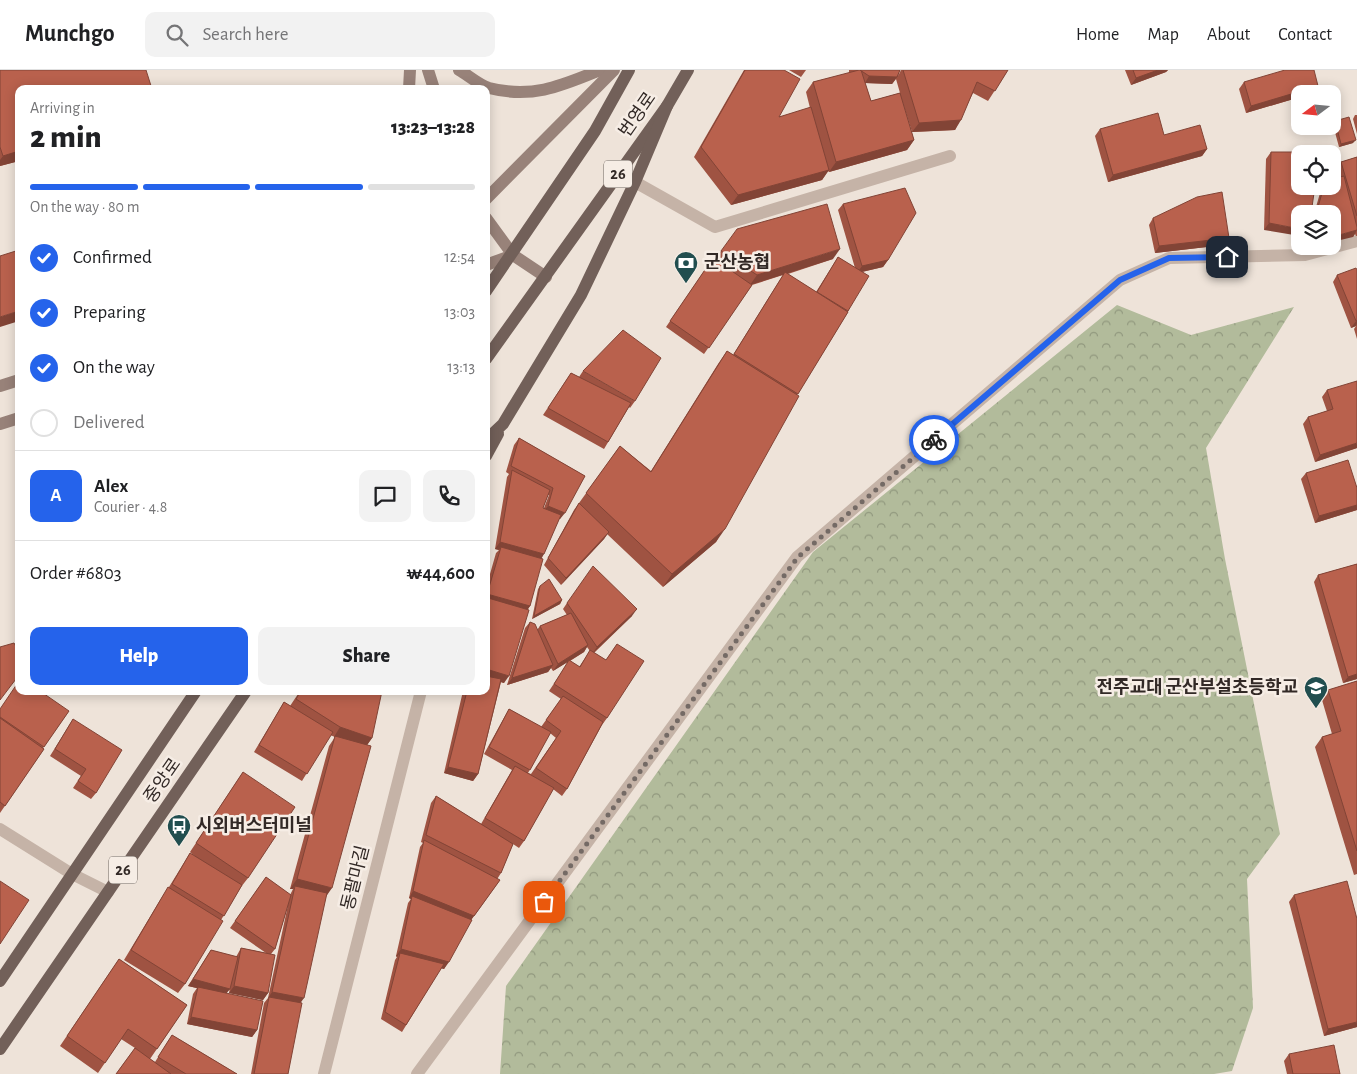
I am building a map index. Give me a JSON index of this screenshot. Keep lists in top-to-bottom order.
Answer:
{
  "streets": {
    "main road": ["번영로", "26", "중앙로"],
    "street": ["동팔마길"]
  },
  "crossings": [
    ["번영로", "26"]
  ],
  "places": {
    "bank": ["군산농협"],
    "school or university": ["전주교대 군산부설초등학교"],
    "bus stop": ["시외버스터미널"]
  },
  "north": "left",
  "page": {
    "header": "Munchgo",
    "search": "Search here",
    "nav": [
      "Home",
      "Map",
      "About",
      "Contact"
    ],
    "heading": ["2 min", "Arriving in", "13:23–13:28"],
    "panel": [
      "Alex",
      "Courier · 4.8",
      "Order #6803",
      "₩44,600"
    ],
    "bar": "On the way · 80 m",
    "list": [
      ["Confirmed", "12:54"],
      ["Preparing", "13:03"],
      ["On the way", "13:13"],
      "Delivered"
    ],
    "round": "A",
    "buttons": ["Help", "Share"]
  }
}
